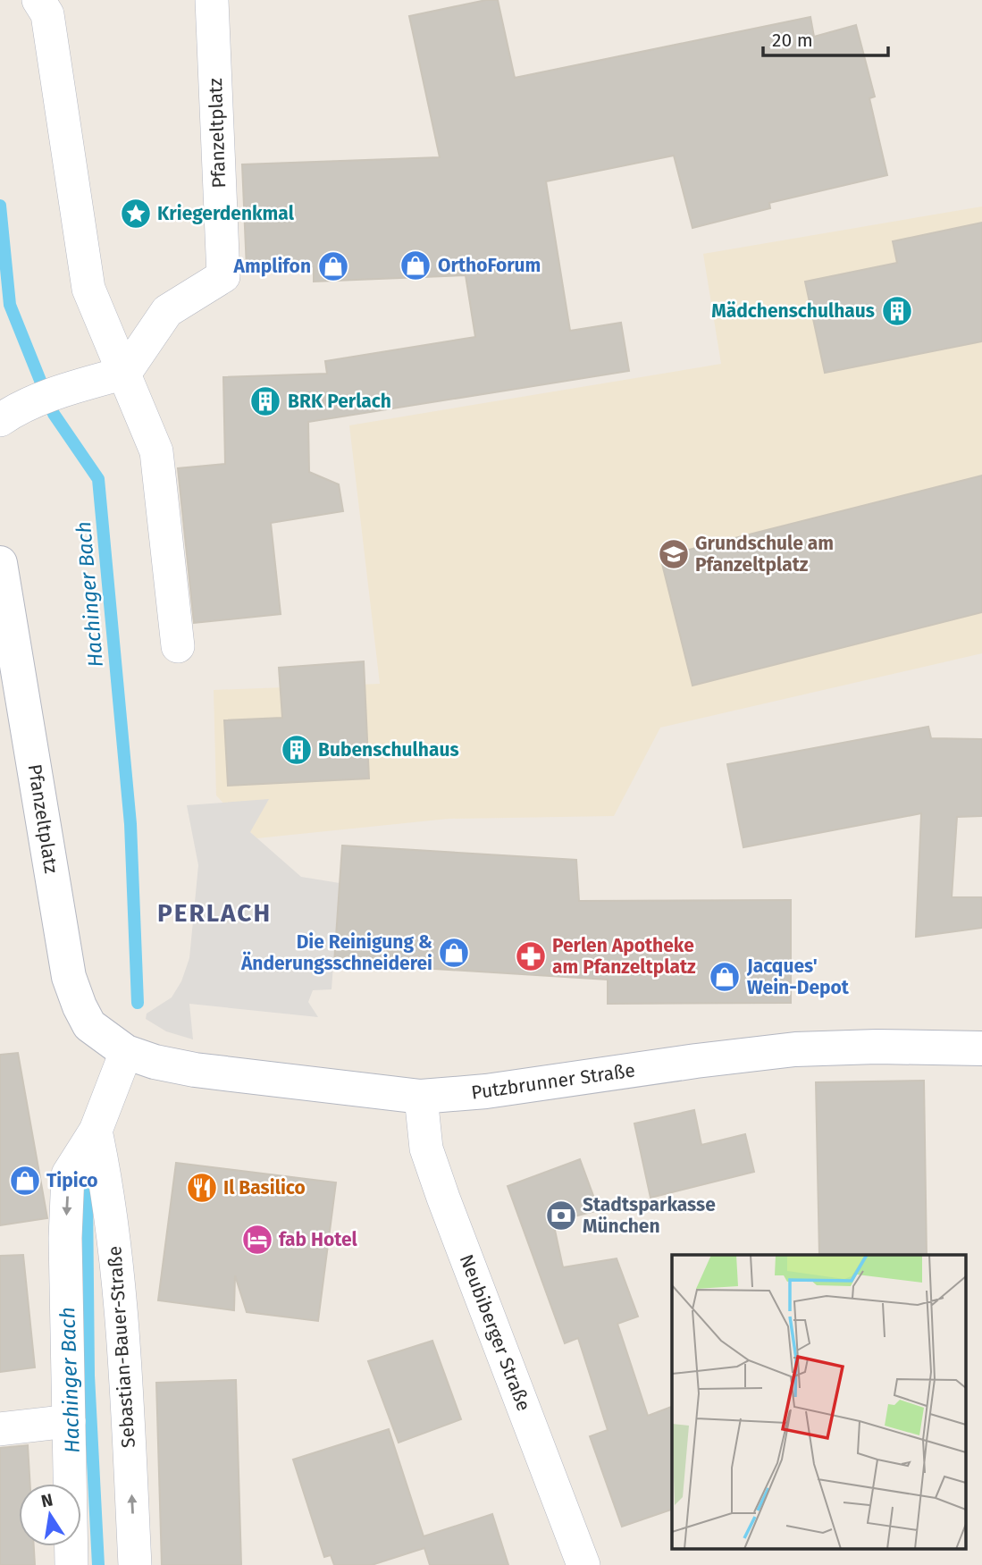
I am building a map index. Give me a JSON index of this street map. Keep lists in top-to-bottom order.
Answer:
{
  "streets": {
    "main road": ["Pfanzeltplatz", "Putzbrunner Straße"],
    "street": ["Neubiberger Straße", "Sebastian-Bauer-Straße"]
  },
  "crossings": [
    ["Pfanzeltplatz", "Putzbrunner Straße"],
    ["Putzbrunner Straße", "Neubiberger Straße"]
  ],
  "districts": ["PERLACH"],
  "water": ["Hachinger Bach"],
  "places": {
    "place": ["Kriegerdenkmal"],
    "shop": [
      "OrthoForum",
      "Amplifon",
      "Die Reinigung & Änderungsschneiderei",
      "Jacques' Wein-Depot",
      "Tipico"
    ],
    "building": ["Mädchenschulhaus", "BRK Perlach", "Bubenschulhaus"],
    "school or university": ["Grundschule am Pfanzeltplatz"],
    "pharmacy": ["Perlen Apotheke am Pfanzeltplatz"],
    "restaurant": ["Il Basilico"],
    "bank": ["Stadtsparkasse München"],
    "hotel": ["fab Hotel"]
  },
  "scale_bar": "20 m",
  "north": "top"
}
